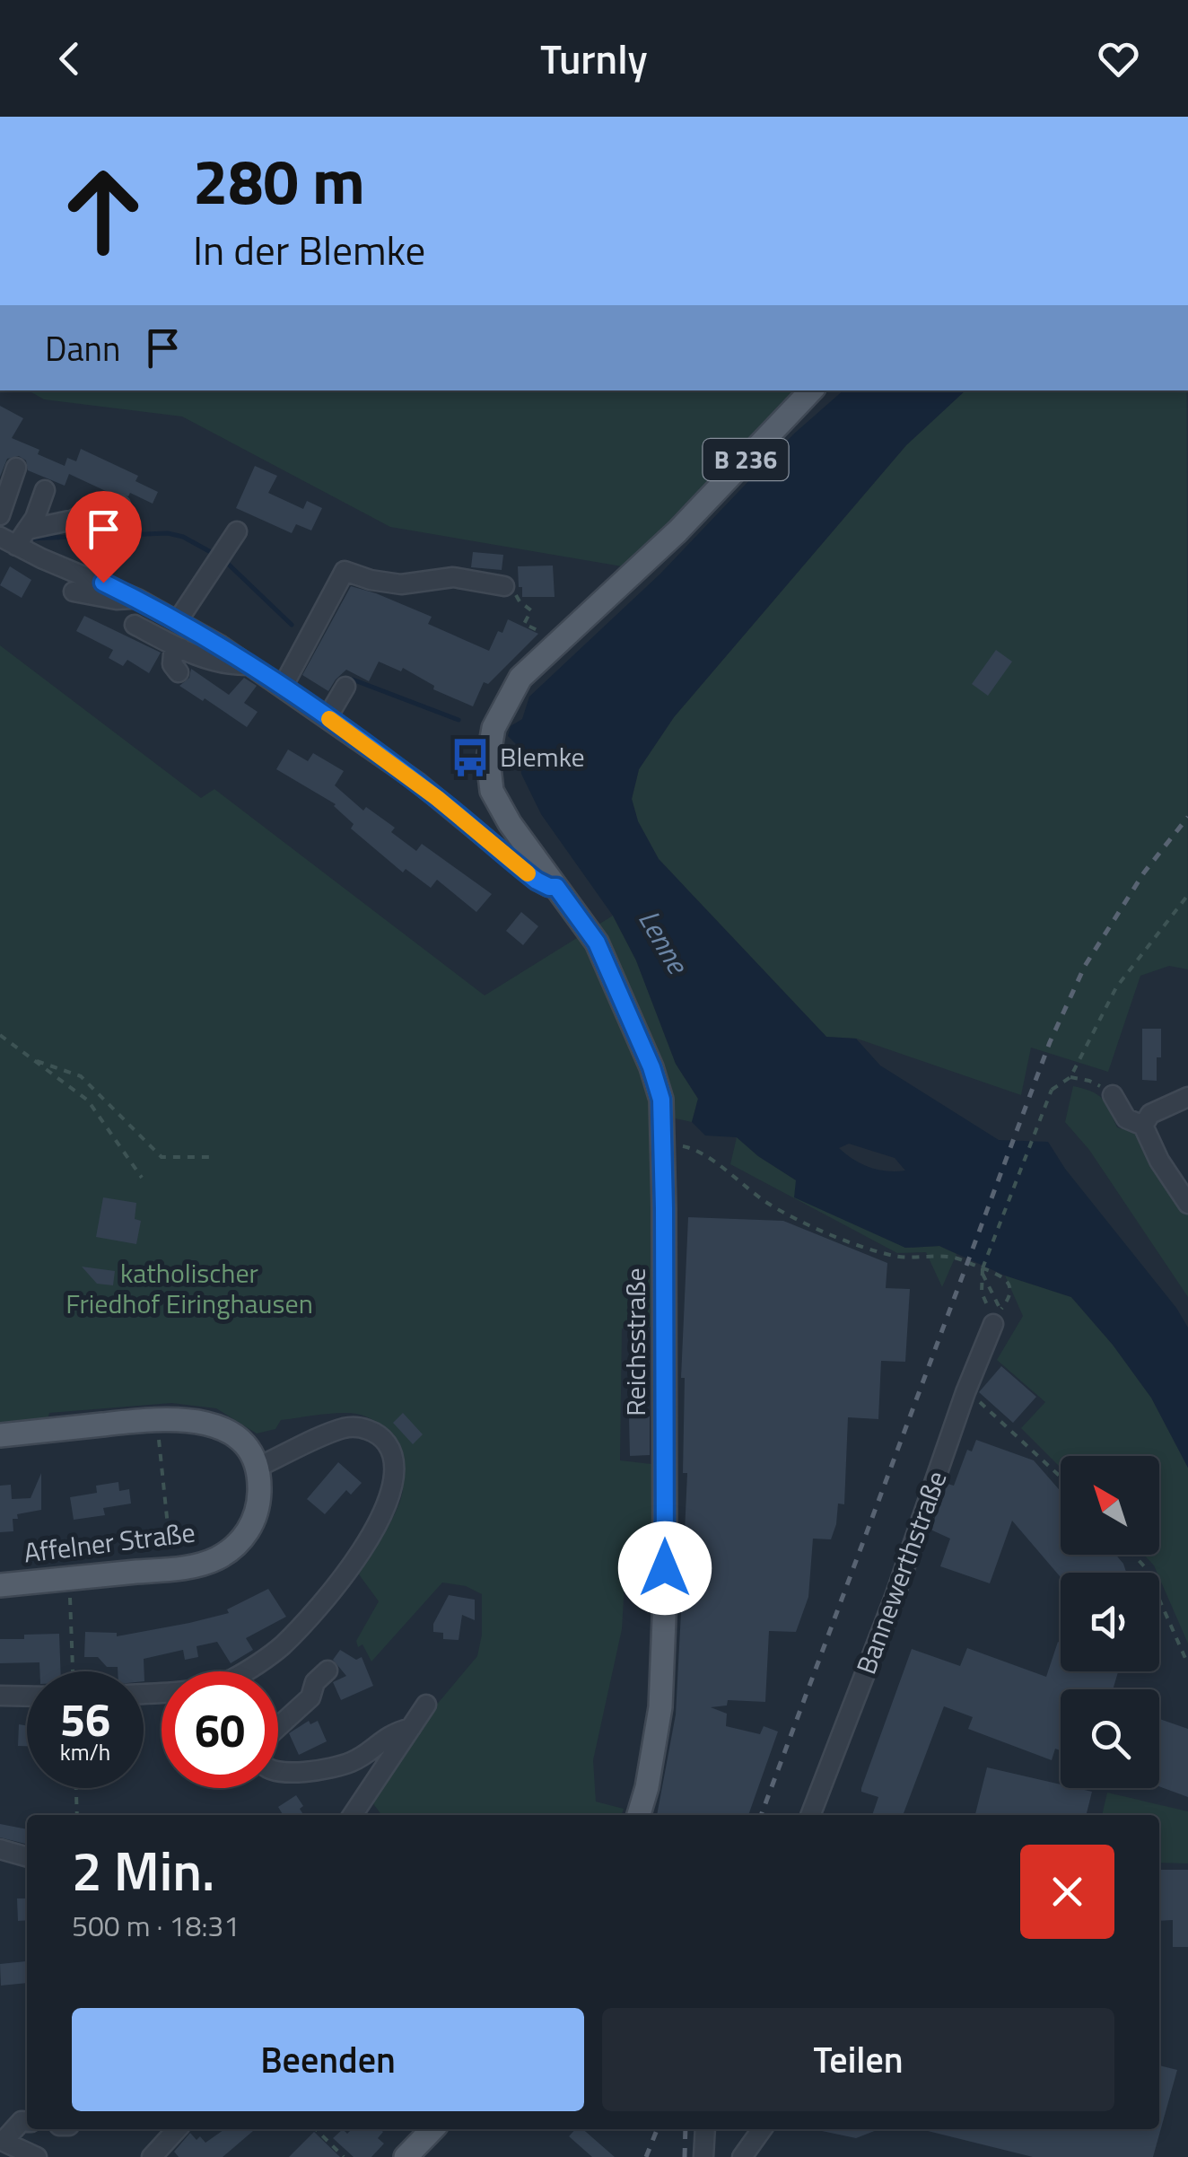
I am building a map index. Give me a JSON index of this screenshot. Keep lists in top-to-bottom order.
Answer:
{
  "streets": {
    "main road": ["B 236", "Reichsstraße", "Affelner Straße"],
    "street": ["Bannewerthstraße"]
  },
  "crossings": [
    ["B 236", "Reichsstraße"]
  ],
  "water": ["Lenne"],
  "parks": ["katholischer Friedhof Eiringhausen"],
  "places": {
    "bus stop": ["Blemke"]
  },
  "north": "top left",
  "page": {
    "header": "Turnly",
    "turn": ["280 m", "In der Blemke"],
    "then": "Dann",
    "speed": "56 km/h",
    "limit": "60",
    "heading": ["2 Min.", "500 m · 18:31"],
    "buttons": ["Beenden", "Teilen"]
  }
}
